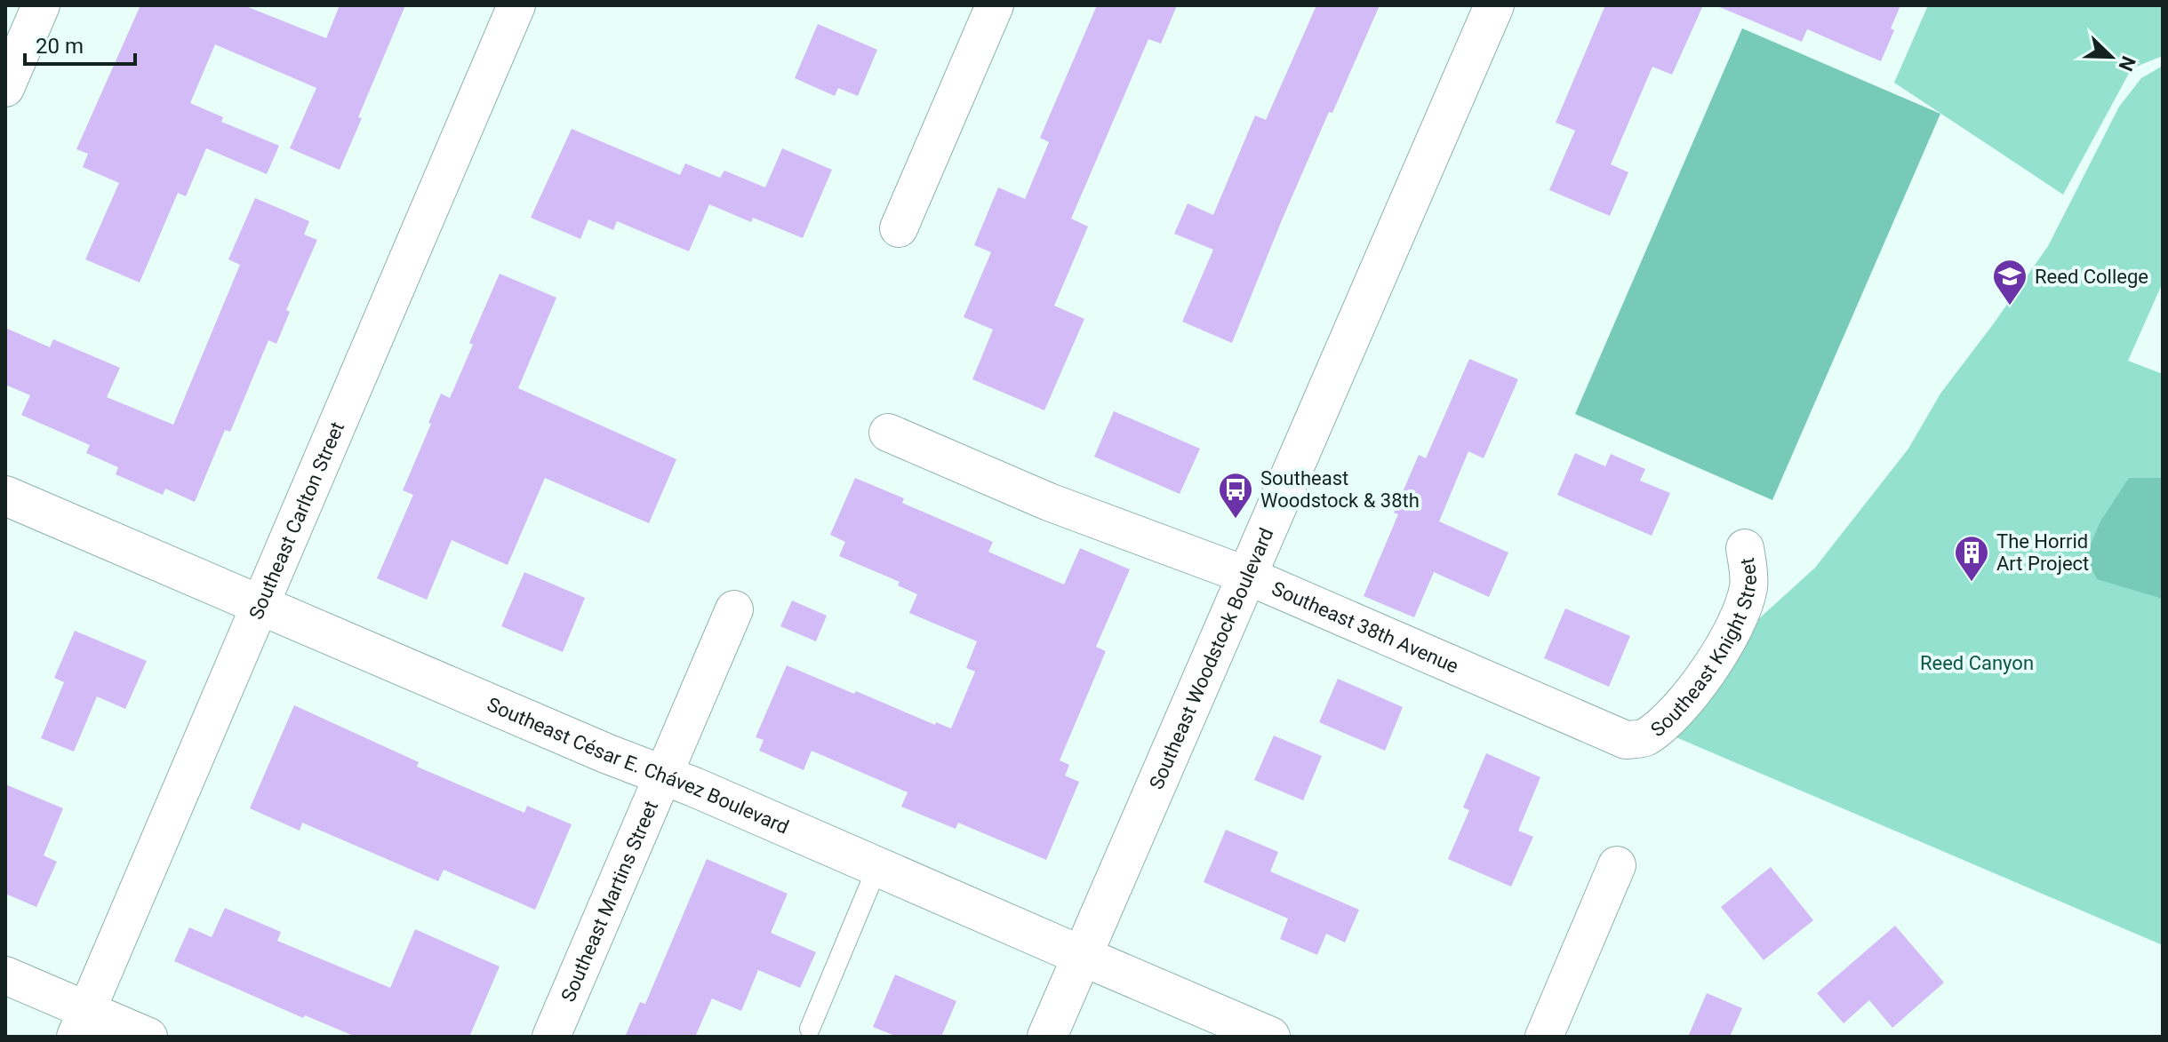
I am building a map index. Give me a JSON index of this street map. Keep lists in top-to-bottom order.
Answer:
{
  "streets": {
    "main road": ["Southeast Woodstock Boulevard", "Southeast César E. Chávez Boulevard"],
    "street": [
      "Southeast Carlton Street",
      "Southeast 38th Avenue",
      "Southeast Knight Street",
      "Southeast Martins Street"
    ]
  },
  "crossings": [
    ["Southeast Carlton Street", "Southeast César E. Chávez Boulevard"],
    ["Southeast 38th Avenue", "Southeast Knight Street"],
    ["Southeast 38th Avenue", "Southeast Woodstock Boulevard"],
    ["Southeast Woodstock Boulevard", "Southeast César E. Chávez Boulevard"],
    ["Southeast César E. Chávez Boulevard", "Southeast Martins Street"]
  ],
  "parks": ["Reed Canyon"],
  "places": {
    "school or university": ["Reed College"],
    "bus stop": ["Southeast Woodstock & 38th"],
    "building": ["The Horrid Art Project"]
  },
  "scale_bar": "20 m",
  "north": "bottom right"
}
